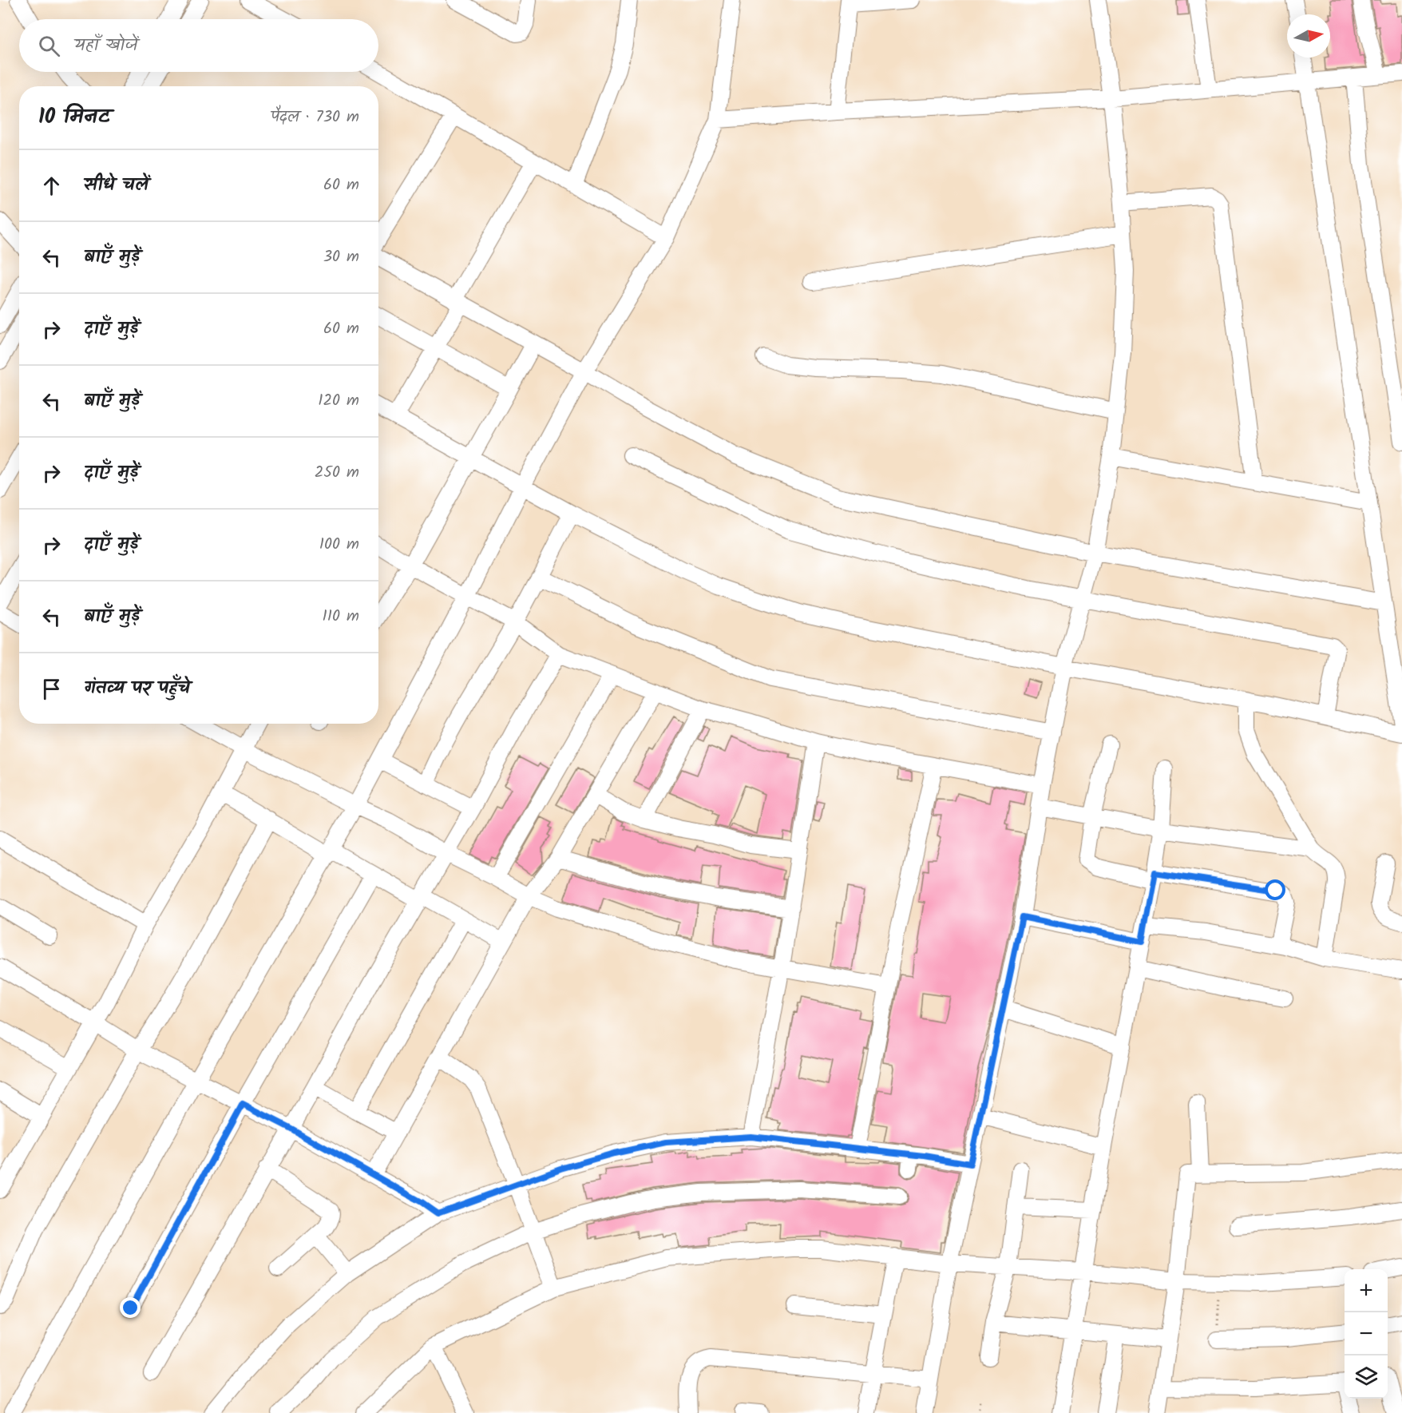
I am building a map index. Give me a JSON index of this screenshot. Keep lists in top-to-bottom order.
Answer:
{
  "north": "right",
  "page": {
    "search": "यहाँ खोजें",
    "heading": ["10 मिनट", "पैदल · 730 m"],
    "list": [
      ["सीधे चलें", "60 m"],
      ["बाएँ मुड़ें", "30 m"],
      ["दाएँ मुड़ें", "60 m"],
      ["बाएँ मुड़ें", "120 m"],
      ["दाएँ मुड़ें", "250 m"],
      ["दाएँ मुड़ें", "100 m"],
      ["बाएँ मुड़ें", "110 m"],
      "गंतव्य पर पहुँचे"
    ],
    "map_buttons": ["+", "−"]
  }
}
